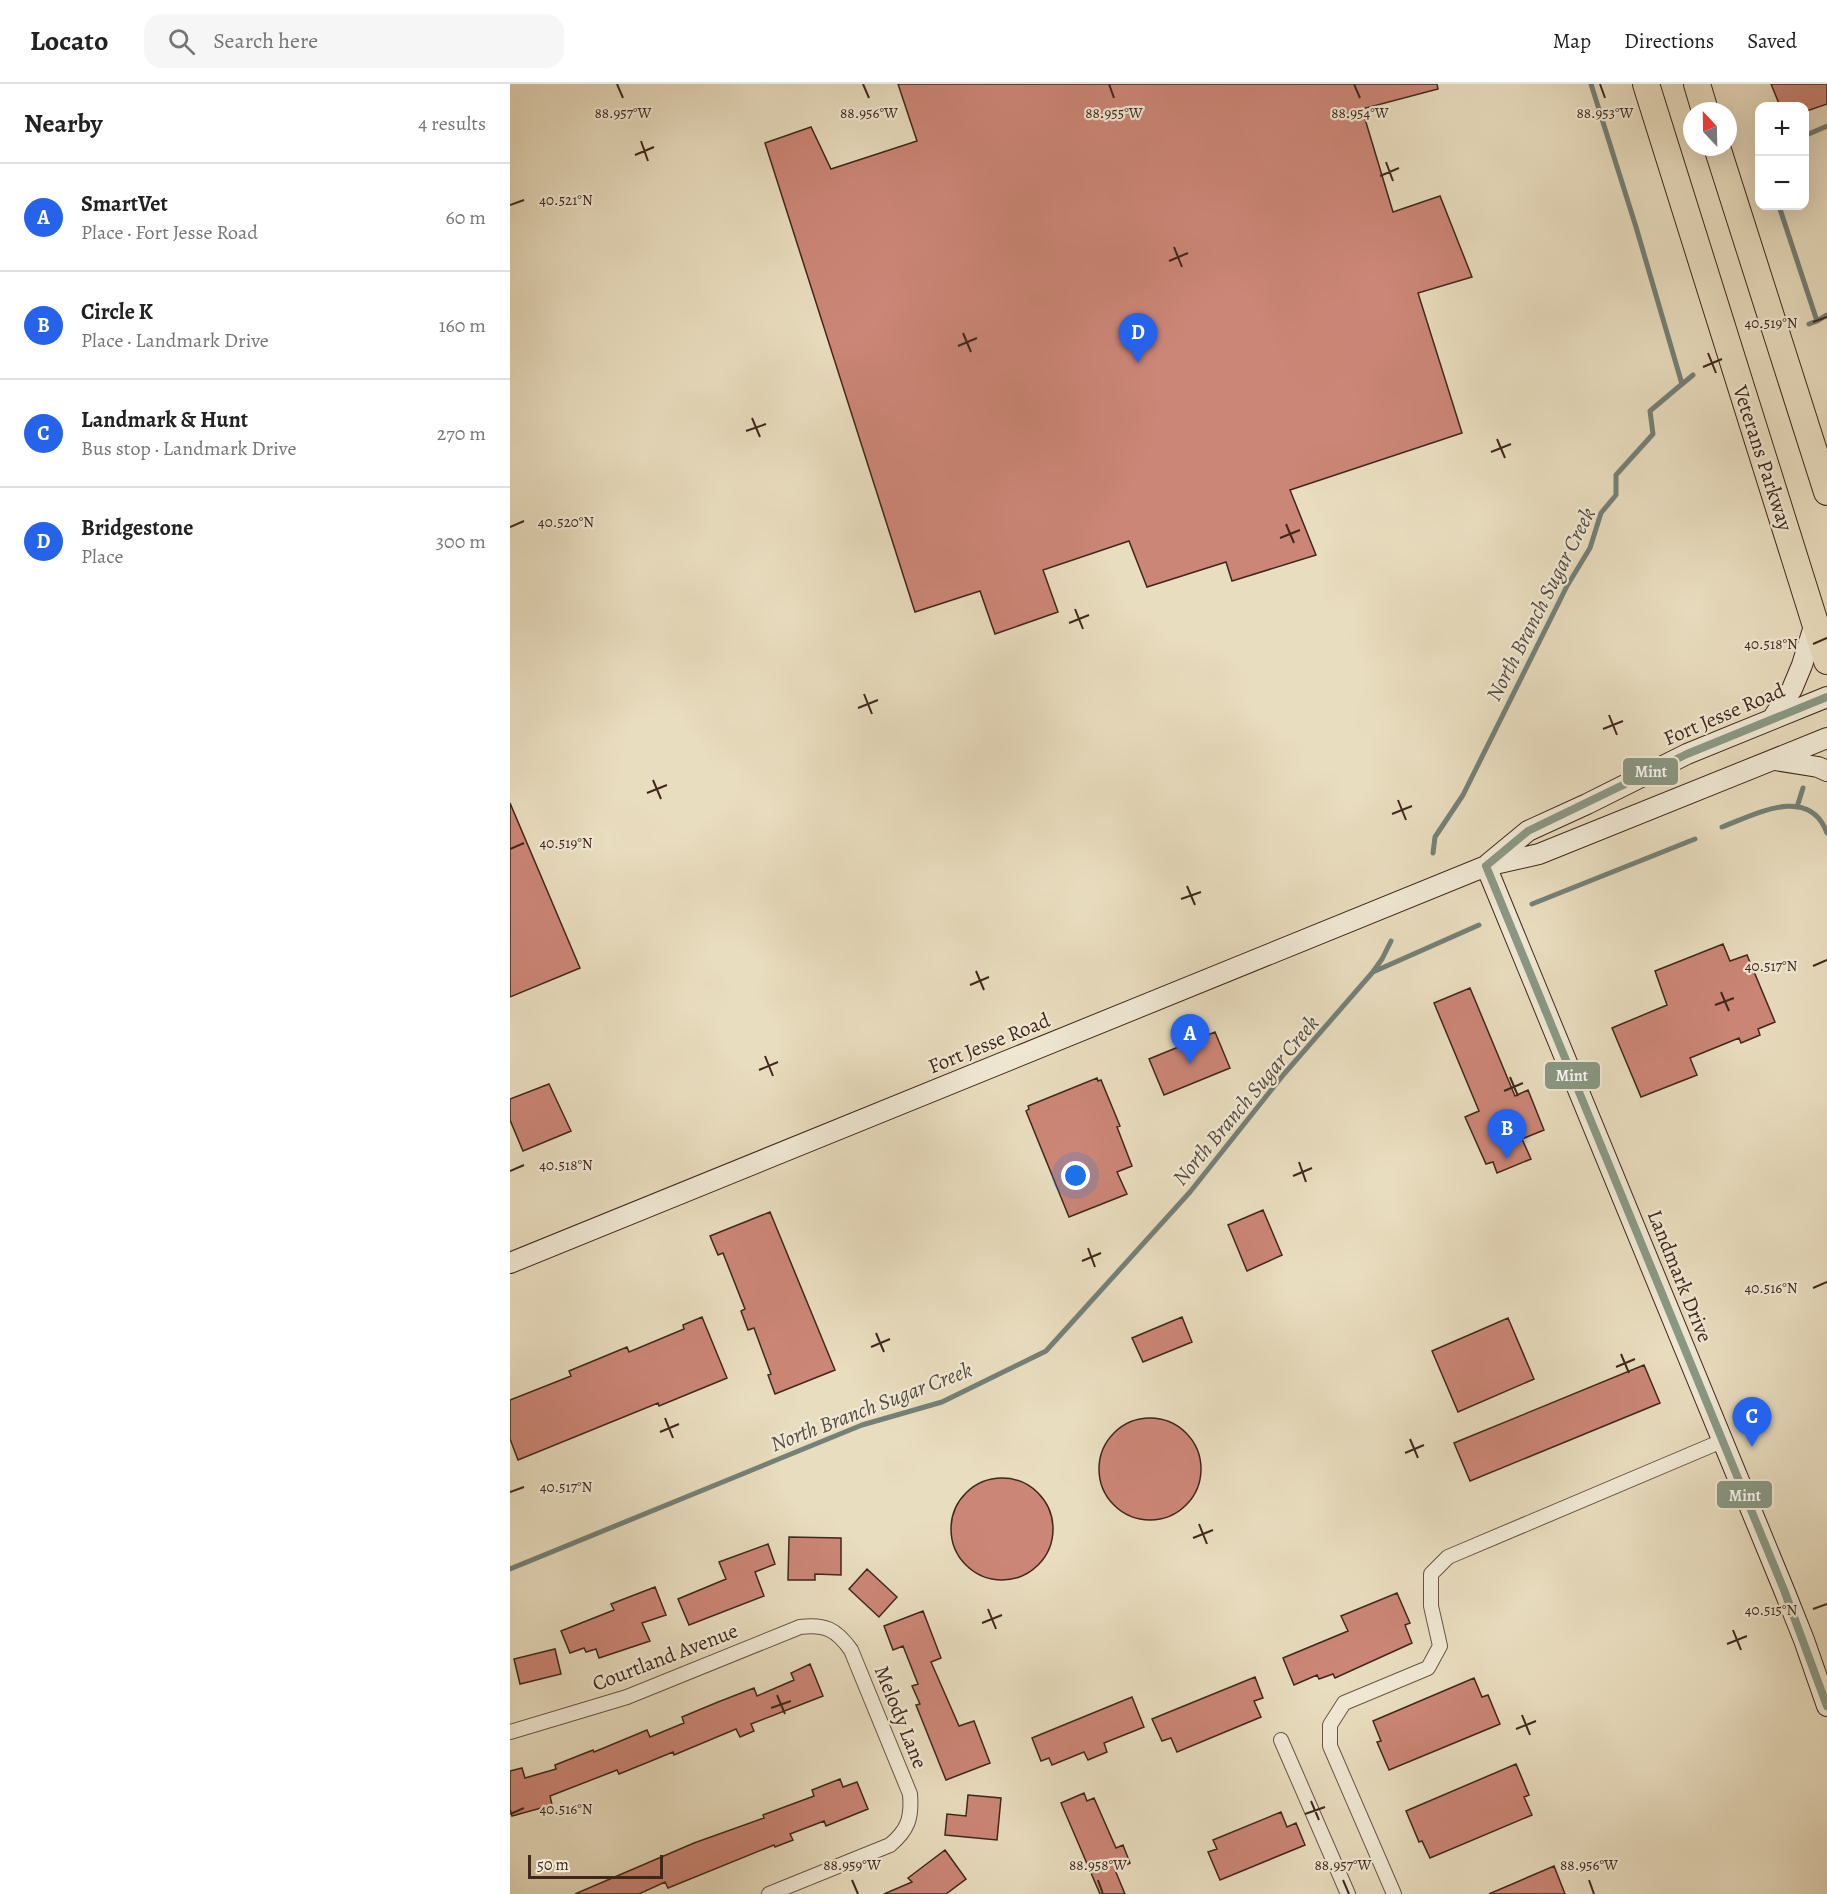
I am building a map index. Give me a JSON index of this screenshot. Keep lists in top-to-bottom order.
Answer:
{
  "streets": {
    "highway": ["Veterans Parkway"],
    "main road": ["Fort Jesse Road", "Landmark Drive"],
    "street": ["Courtland Avenue", "Melody Lane"]
  },
  "crossings": [
    ["Fort Jesse Road", "Landmark Drive"],
    ["Courtland Avenue", "Melody Lane"]
  ],
  "water": ["North Branch Sugar Creek"],
  "lines": ["transit line Mint"],
  "scale_bar": "50 m",
  "north": "top",
  "page": {
    "header": "Locato",
    "search": "Search here",
    "nav": ["Map", "Directions", "Saved"],
    "heading": ["Nearby", "4 results"],
    "map_buttons": ["+", "−"],
    "list": [
      {
        "mark": "A",
        "name": "SmartVet",
        "note": "Place · Fort Jesse Road",
        "value": "60 m"
      },
      {
        "mark": "B",
        "name": "Circle K",
        "note": "Place · Landmark Drive",
        "value": "160 m"
      },
      {
        "mark": "C",
        "name": "Landmark & Hunt",
        "note": "Bus stop · Landmark Drive",
        "value": "270 m"
      },
      {
        "mark": "D",
        "name": "Bridgestone",
        "note": "Place",
        "value": "300 m"
      }
    ],
    "pins": [
      "D",
      "A",
      "B",
      "C"
    ],
    "scale": "50 m"
  },
  "coordinates": [
    "88.957°W",
    "88.956°W",
    "88.955°W",
    "88.954°W",
    "88.953°W",
    "40.521°N",
    "40.519°N",
    "40.520°N",
    "40.518°N",
    "40.517°N",
    "40.516°N",
    "40.515°N",
    "88.959°W",
    "88.958°W"
  ]
}
